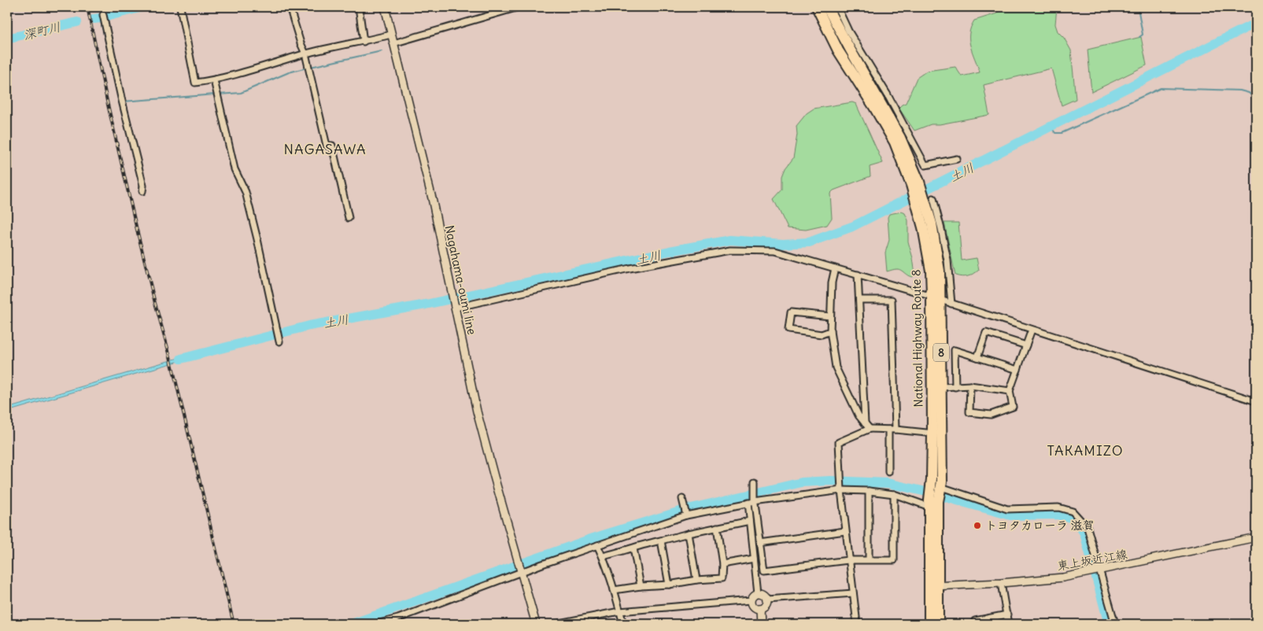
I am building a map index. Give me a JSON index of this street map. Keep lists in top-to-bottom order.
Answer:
{
  "streets": {
    "highway": ["National Highway Route 8", "8"],
    "main road": ["Nagahama-oumi line", "東上坂近江線"]
  },
  "crossings": [
    ["National Highway Route 8", "東上坂近江線"]
  ],
  "districts": ["NAGASAWA", "TAKAMIZO"],
  "water": ["深町川", "土川"],
  "places": ["トヨタカローラ 滋賀"]
}
